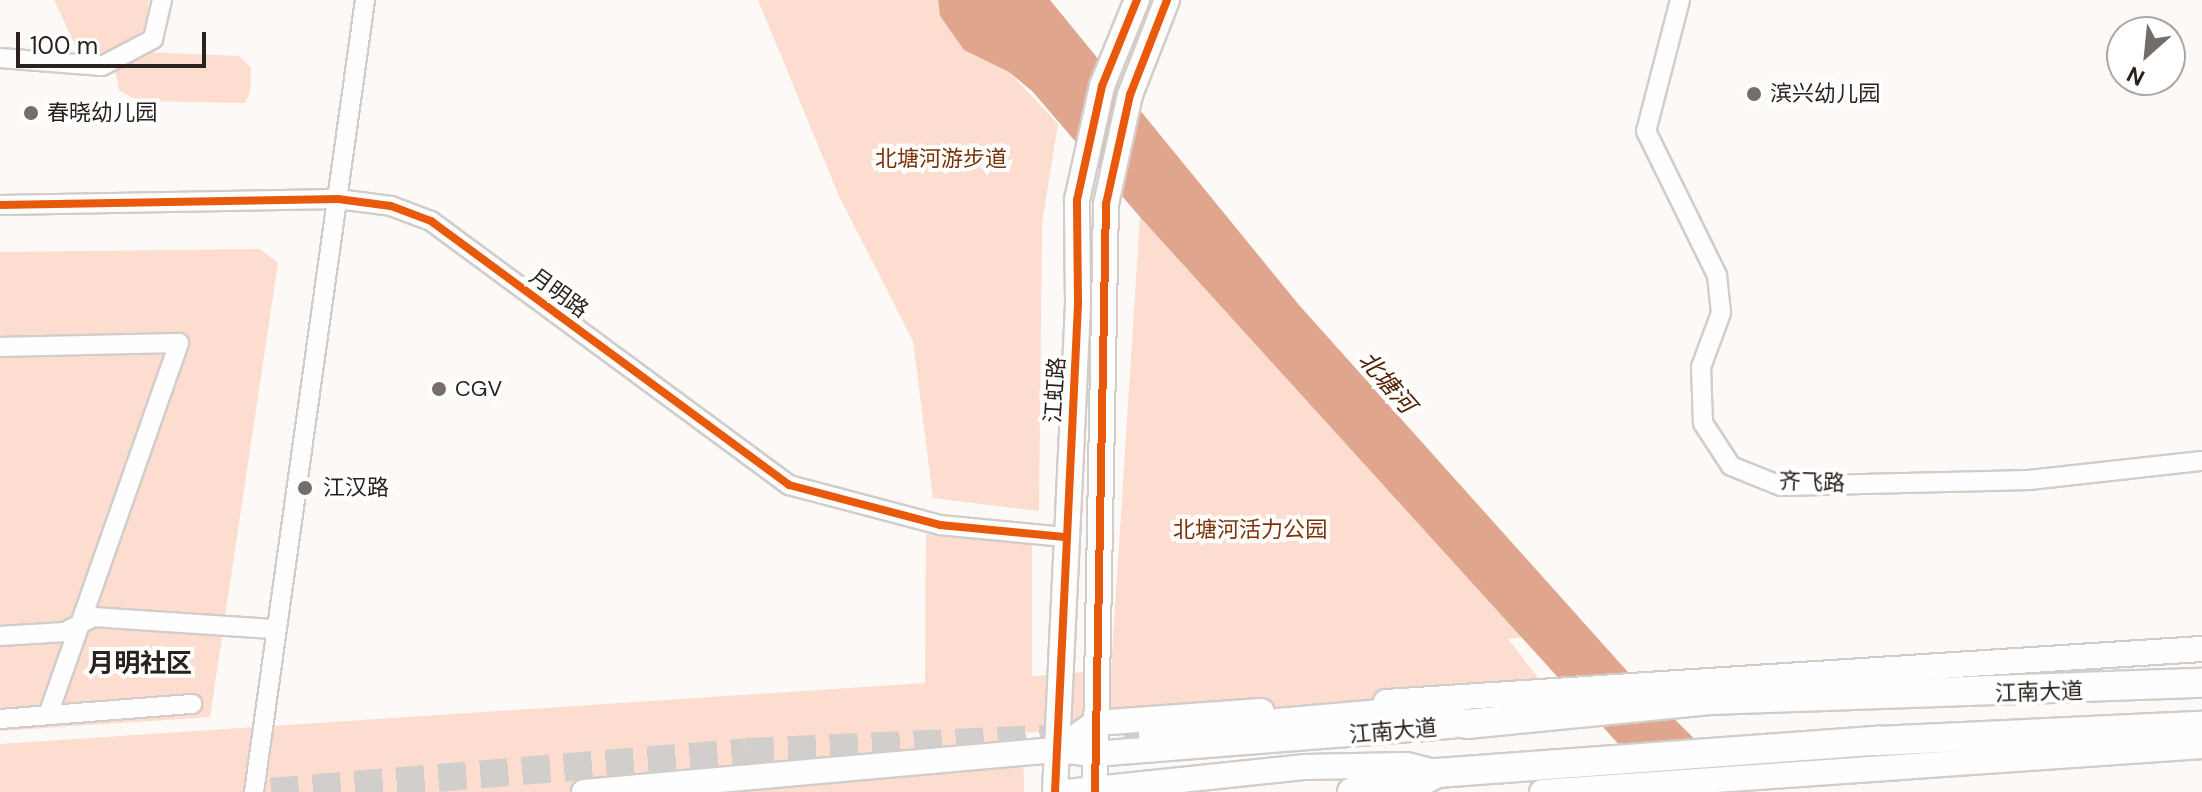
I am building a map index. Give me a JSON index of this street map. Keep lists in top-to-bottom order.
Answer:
{
  "streets": {
    "highway": ["江南大道"],
    "main road": ["江虹路"],
    "street": ["月明路", "齐飞路"]
  },
  "crossings": [
    ["月明路", "江虹路"],
    ["江虹路", "江南大道"]
  ],
  "districts": ["月明社区"],
  "water": ["北塘河"],
  "parks": ["北塘河游步道", "北塘河活力公园"],
  "places": [
    "滨兴幼儿园",
    "春晓幼儿园",
    "CGV",
    "江汉路"
  ],
  "scale_bar": "100 m",
  "north": "bottom left"
}
